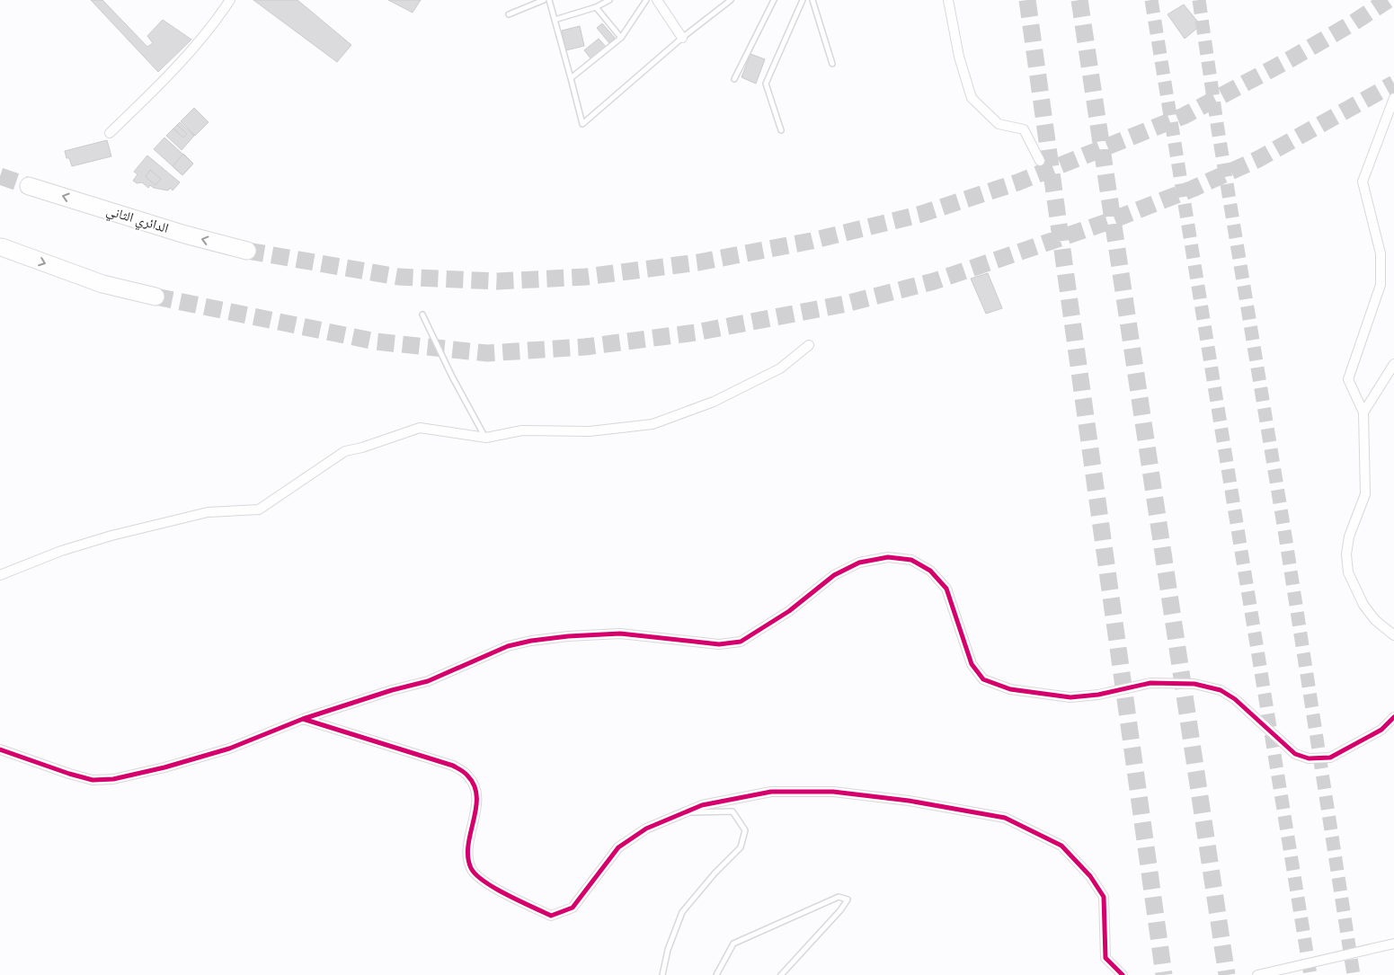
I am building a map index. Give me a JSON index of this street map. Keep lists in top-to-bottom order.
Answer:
{
  "streets": {
    "highway": ["الدائري الثاني"]
  }
}
